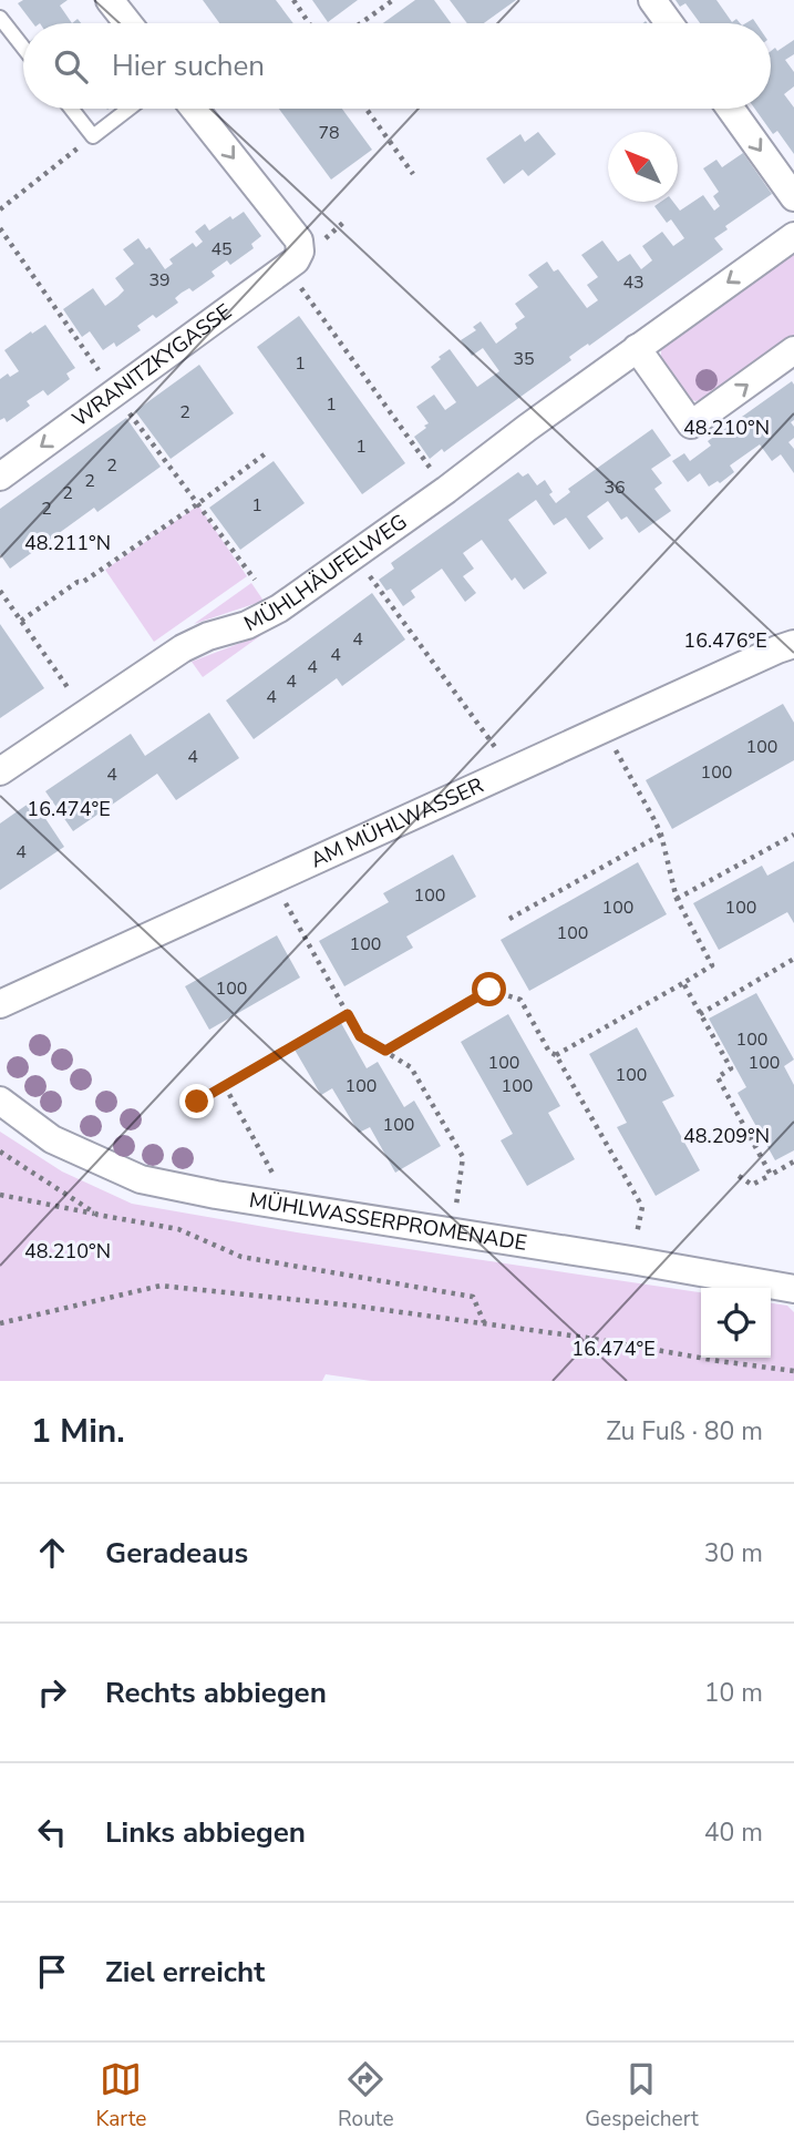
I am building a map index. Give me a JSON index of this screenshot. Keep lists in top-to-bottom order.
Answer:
{
  "streets": {
    "street": [
      "WRANITZKYGASSE",
      "MÜHLHÄUFELWEG",
      "AM MÜHLWASSER",
      "MÜHLWASSERPROMENADE"
    ]
  },
  "one_way": ["WRANITZKYGASSE"],
  "house_numbers": [
    "78",
    "45",
    "39",
    "43",
    "35",
    "1",
    "1",
    "2",
    "1",
    "2",
    "2",
    "36",
    "2",
    "1",
    "2",
    "4",
    "4",
    "4",
    "4",
    "4",
    "100",
    "4",
    "100",
    "4",
    "4",
    "100",
    "100",
    "100",
    "100",
    "100",
    "100",
    "100",
    "100",
    "100",
    "100",
    "100",
    "100",
    "100"
  ],
  "north": "top left",
  "page": {
    "search": "Hier suchen",
    "heading": ["1 Min.", "Zu Fuß · 80 m"],
    "list": [
      ["Geradeaus", "30 m"],
      ["Rechts abbiegen", "10 m"],
      ["Links abbiegen", "40 m"],
      "Ziel erreicht"
    ],
    "nav": ["Karte", "Route", "Gespeichert"]
  },
  "coordinates": [
    "48.210°N",
    "48.211°N",
    "16.476°E",
    "16.474°E",
    "48.209°N"
  ]
}
